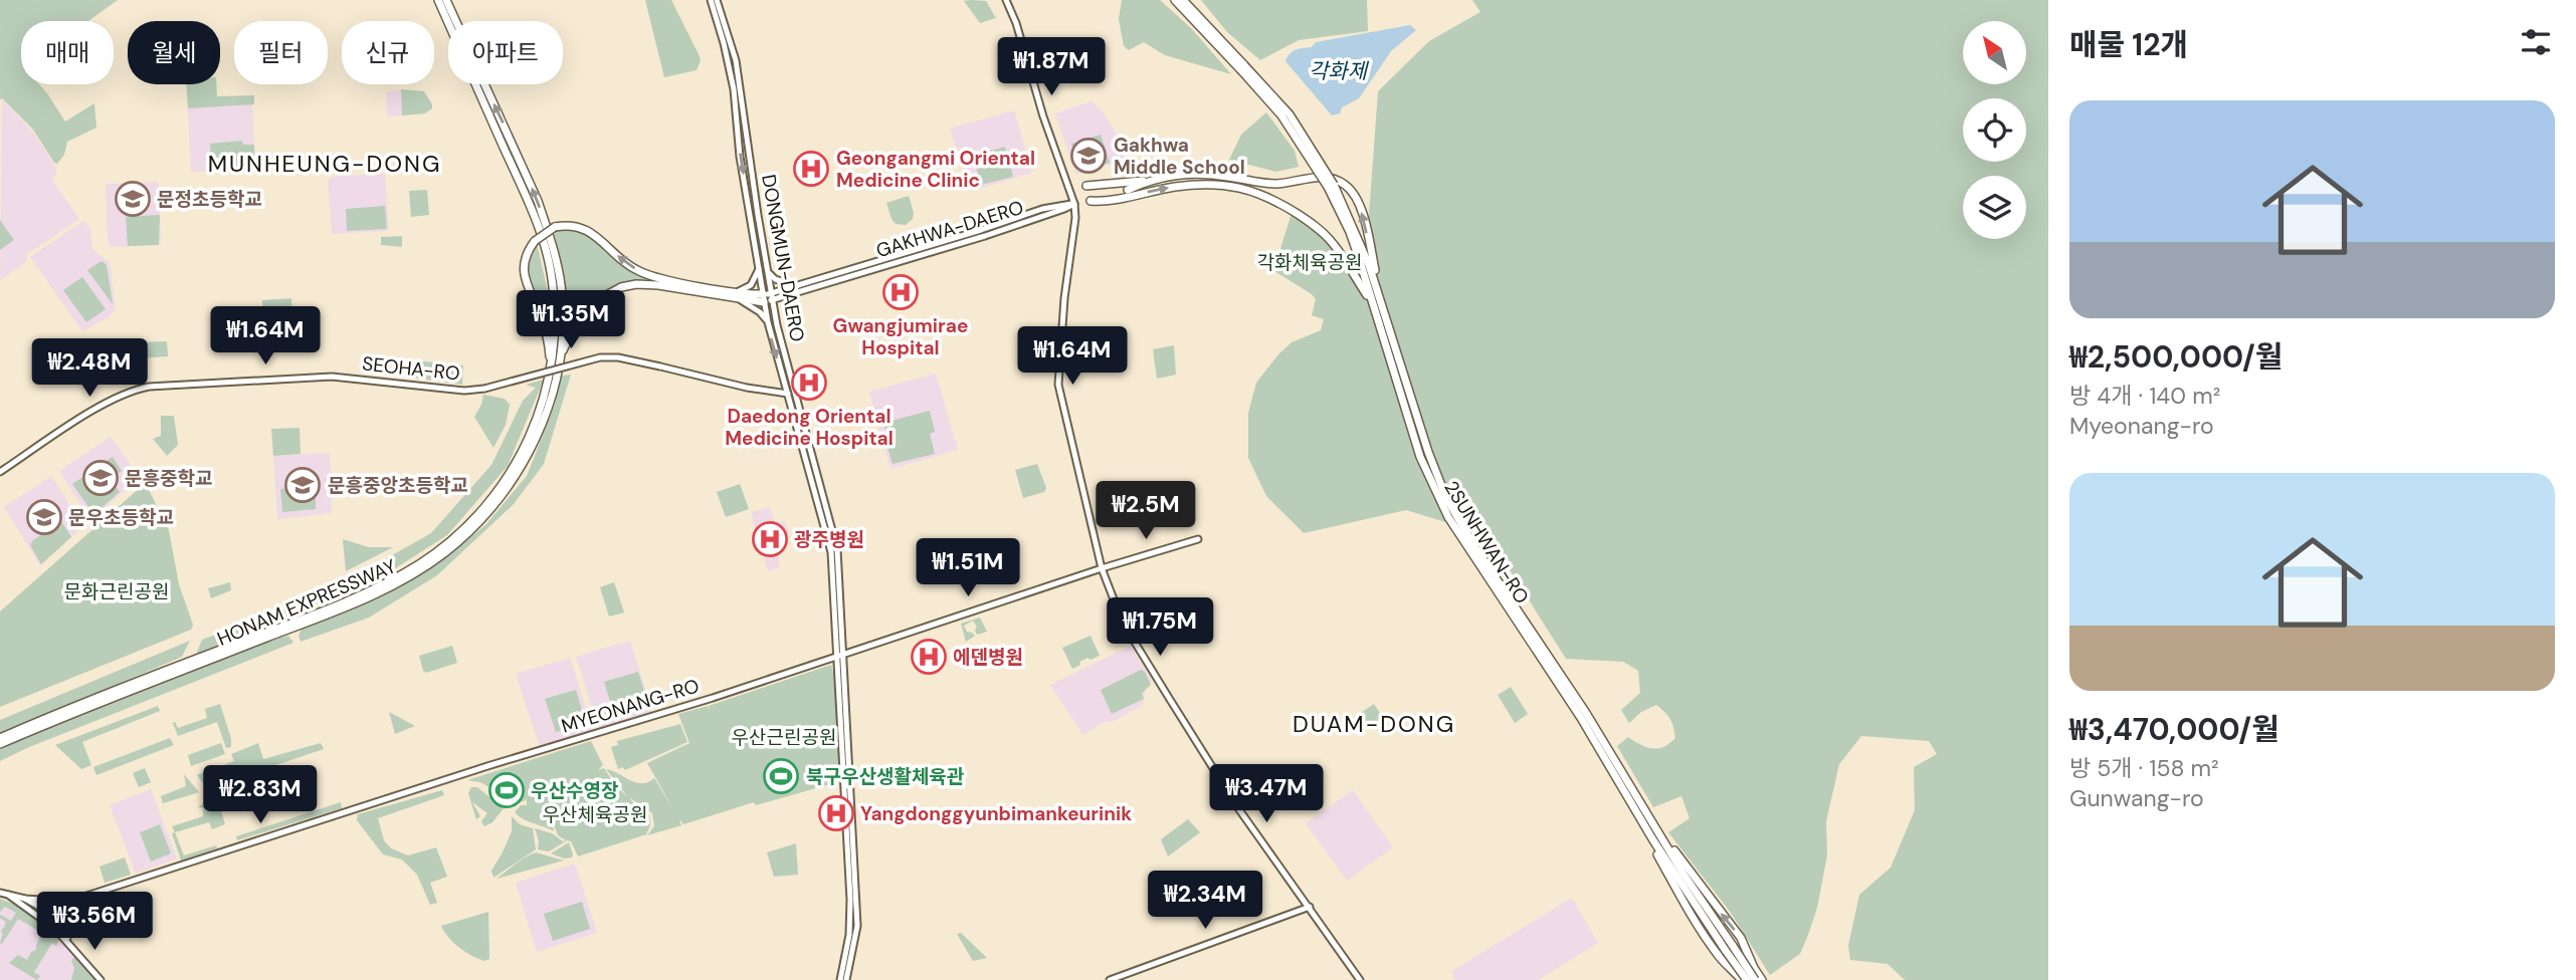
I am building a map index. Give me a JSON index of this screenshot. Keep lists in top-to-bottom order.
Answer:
{
  "streets": {
    "highway": ["2SUNHWAN-RO", "HONAM EXPRESSWAY"],
    "main road": [
      "GAKHWA-DAERO",
      "DONGMUN-DAERO",
      "SEOHA-RO",
      "MYEONANG-RO"
    ]
  },
  "crossings": [
    ["GAKHWA-DAERO", "DONGMUN-DAERO"],
    ["DONGMUN-DAERO", "SEOHA-RO"],
    ["DONGMUN-DAERO", "MYEONANG-RO"]
  ],
  "districts": ["MUNHEUNG-DONG", "DUAM-DONG"],
  "water": ["각화제"],
  "parks": [
    "각화체육공원",
    "문화근린공원",
    "우산근린공원",
    "우산체육공원"
  ],
  "places": {
    "school or university": [
      "Gakhwa Middle School",
      "문정초등학교",
      "문흥중학교",
      "문흥중앙초등학교",
      "문우초등학교"
    ],
    "hospital": [
      "Geongangmi Oriental Medicine Clinic",
      "Gwangjumirae Hospital",
      "Daedong Oriental Medicine Hospital",
      "광주병원",
      "에덴병원",
      "Yangdonggyunbimankeurinik"
    ],
    "sports": ["북구우산생활체육관", "우산수영장"]
  },
  "north": "top left",
  "page": {
    "heading": "매물 12개",
    "chip": [
      "매매",
      "월세",
      "필터",
      "신규",
      "아파트"
    ],
    "price": [
      "₩1.87M",
      "₩1.35M",
      "₩1.64M",
      "₩1.64M",
      "₩2.48M",
      "₩2.5M",
      "₩1.51M",
      "₩1.75M",
      "₩3.47M",
      "₩2.83M",
      "₩2.34M",
      "₩3.56M"
    ],
    "list": [
      {
        "name": "₩2,500,000/월",
        "note": "방 4개 · 140 m² · Myeonang-ro"
      },
      {
        "name": "₩3,470,000/월",
        "note": "방 5개 · 158 m² · Gunwang-ro"
      }
    ]
  }
}
